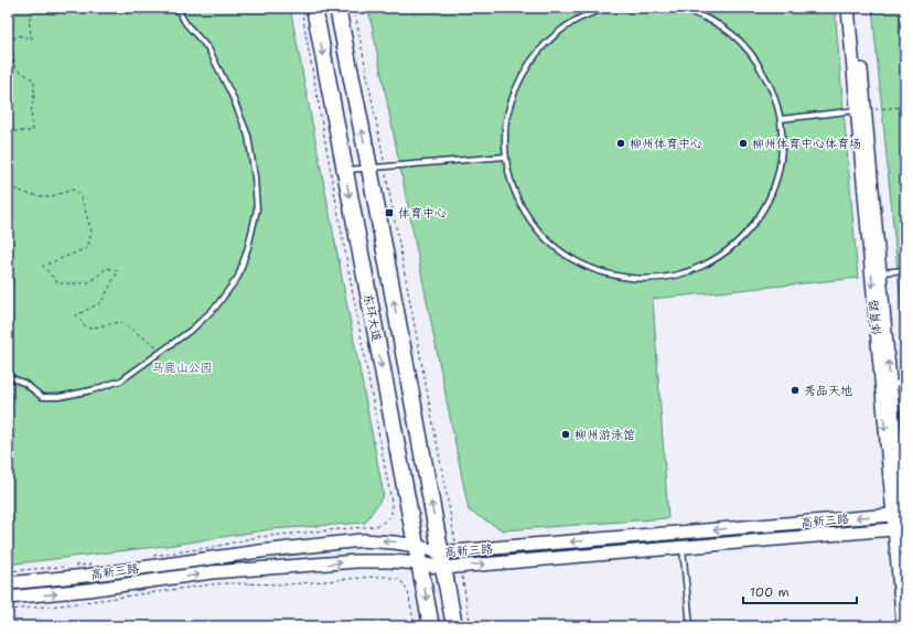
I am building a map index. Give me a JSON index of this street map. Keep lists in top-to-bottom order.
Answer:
{
  "streets": {
    "highway": ["东环大道"],
    "main road": ["体育路", "高新三路"]
  },
  "crossings": [
    ["东环大道", "高新三路"],
    ["体育路", "高新三路"]
  ],
  "parks": ["马鹿山公园"],
  "places": {
    "other": [
      "柳州体育中心",
      "柳州体育中心体育场",
      "秀品天地",
      "柳州游泳馆"
    ],
    "transit": ["体育中心"]
  },
  "scale_bar": "100 m"
}
